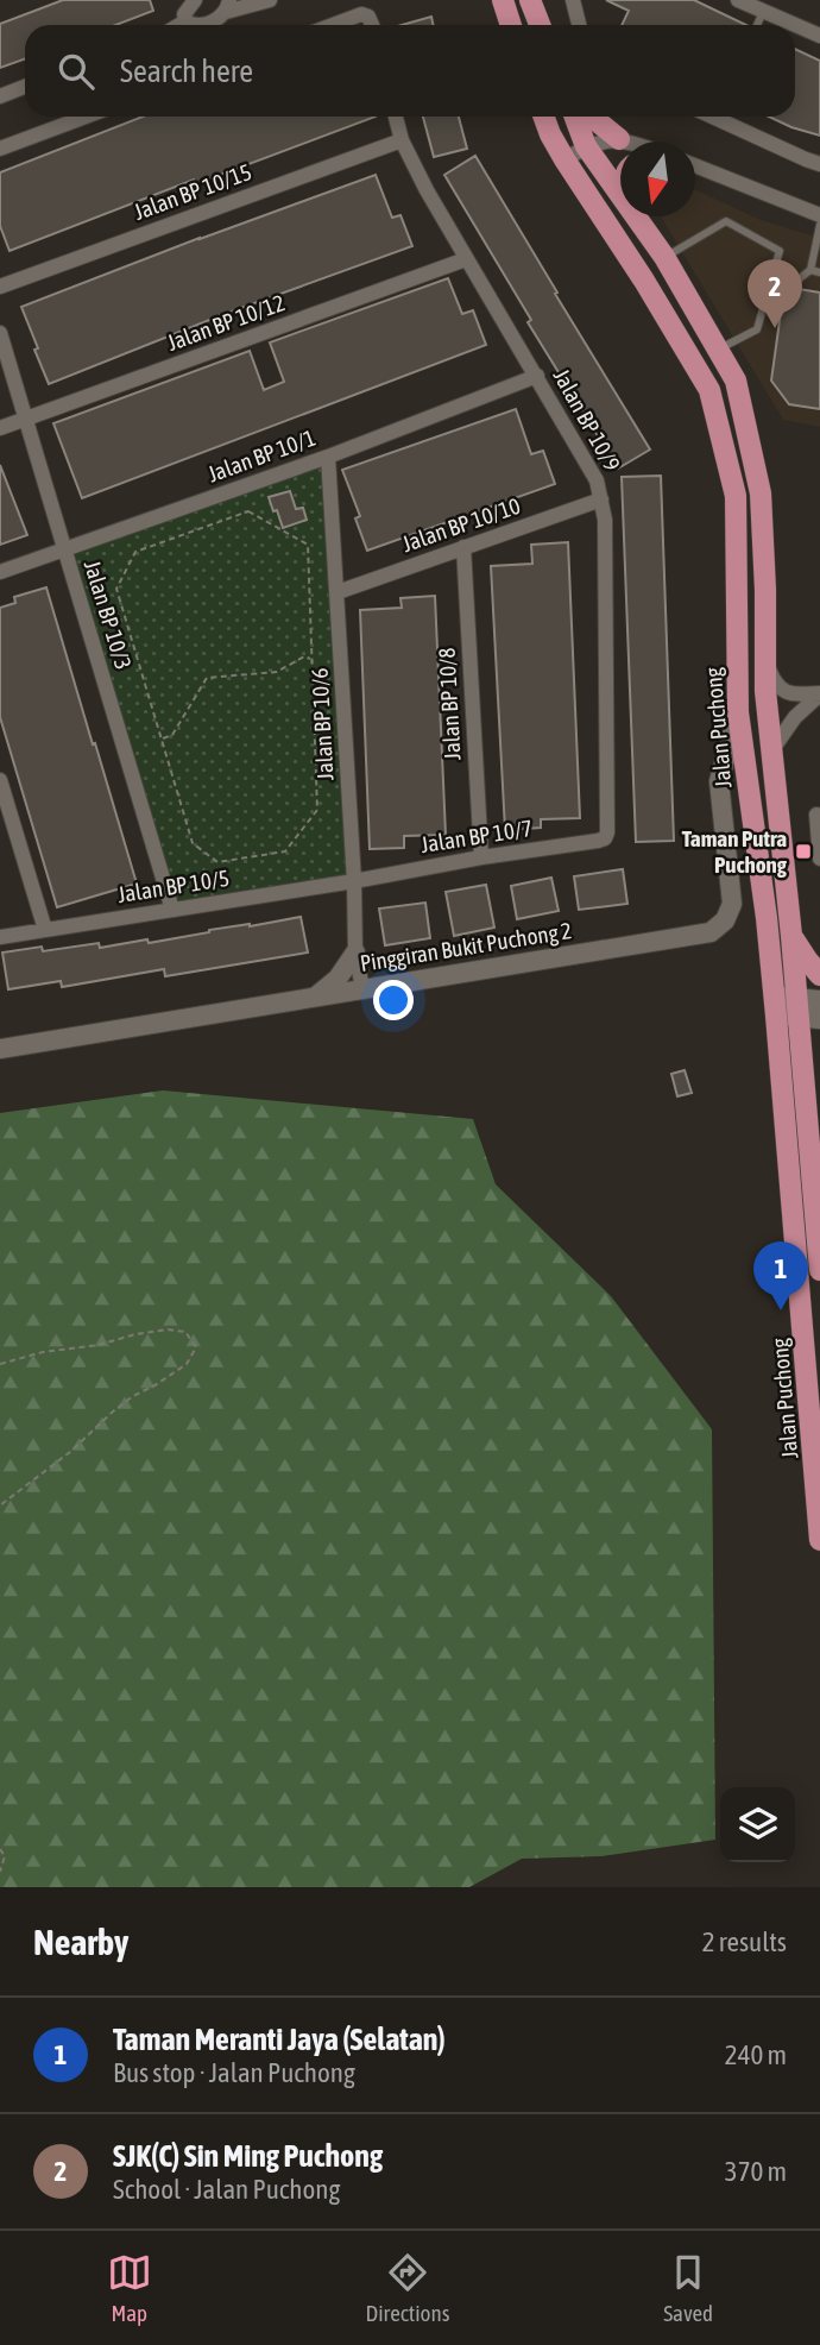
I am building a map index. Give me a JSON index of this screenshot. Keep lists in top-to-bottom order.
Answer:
{
  "streets": {
    "main road": ["Jalan Puchong"],
    "street": [
      "Jalan BP 10/15",
      "Jalan BP 10/12",
      "Jalan BP 10/9",
      "Jalan BP 10/1",
      "Jalan BP 10/10",
      "Jalan BP 10/3",
      "Jalan BP 10/8",
      "Jalan BP 10/6",
      "Jalan BP 10/7",
      "Jalan BP 10/5",
      "Pinggiran Bukit Puchong 2"
    ]
  },
  "crossings": [
    ["Jalan BP 10/15", "Jalan BP 10/9"],
    ["Jalan BP 10/12", "Jalan BP 10/9"],
    ["Jalan BP 10/12", "Jalan BP 10/3"],
    ["Jalan BP 10/9", "Jalan BP 10/1"],
    ["Jalan BP 10/9", "Jalan BP 10/10"],
    ["Jalan BP 10/9", "Jalan BP 10/7"],
    ["Jalan BP 10/1", "Jalan BP 10/3"],
    ["Jalan BP 10/1", "Jalan BP 10/6"],
    ["Jalan BP 10/10", "Jalan BP 10/8"],
    ["Jalan BP 10/10", "Jalan BP 10/6"],
    ["Jalan BP 10/3", "Jalan BP 10/5"],
    ["Jalan BP 10/8", "Jalan BP 10/7"],
    ["Jalan BP 10/6", "Jalan BP 10/7"],
    ["Jalan BP 10/6", "Jalan BP 10/5"],
    ["Jalan BP 10/6", "Pinggiran Bukit Puchong 2"],
    ["Jalan Puchong", "Pinggiran Bukit Puchong 2"],
    ["Jalan BP 10/7", "Jalan BP 10/5"]
  ],
  "places": {
    "transit": ["Taman Putra Puchong"]
  },
  "north": "bottom",
  "page": {
    "search": "Search here",
    "pins": ["2", "1"],
    "heading": ["Nearby", "2 results"],
    "list": [
      {
        "mark": "1",
        "name": "Taman Meranti Jaya (Selatan)",
        "note": "Bus stop · Jalan Puchong",
        "value": "240 m"
      },
      {
        "mark": "2",
        "name": "SJK(C) Sin Ming Puchong",
        "note": "School · Jalan Puchong",
        "value": "370 m"
      }
    ],
    "nav": ["Map", "Directions", "Saved"]
  }
}
